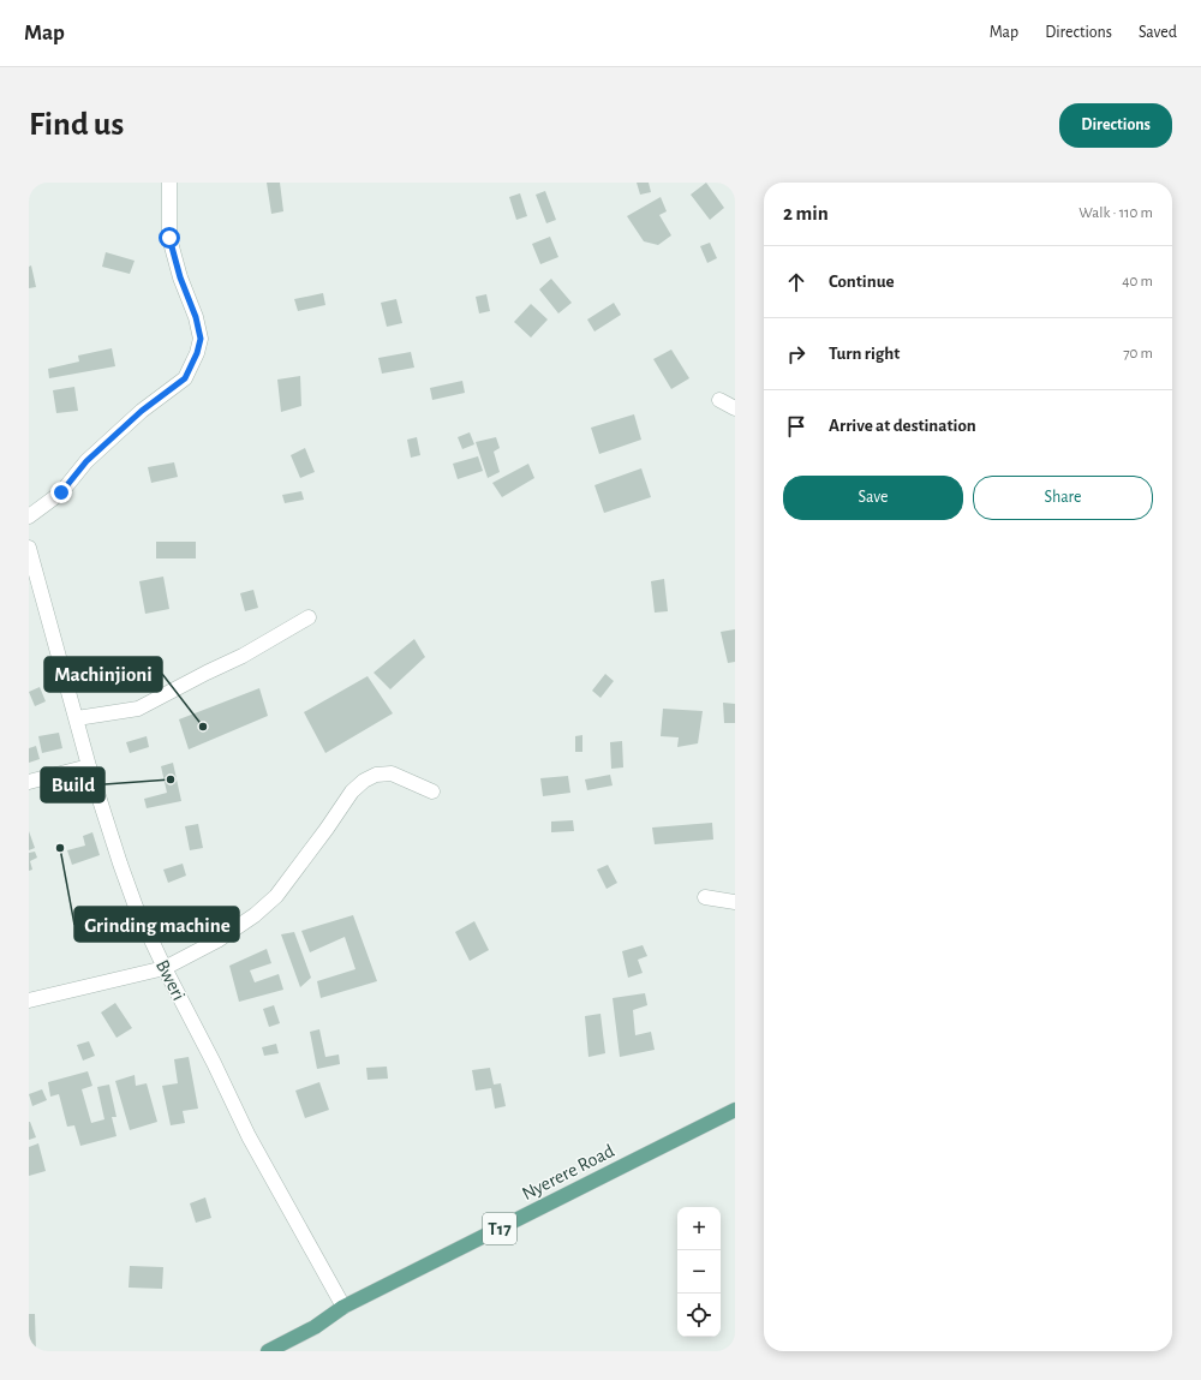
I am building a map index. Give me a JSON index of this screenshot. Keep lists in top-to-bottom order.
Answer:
{
  "streets": {
    "main road": ["Nyerere Road", "T17"],
    "street": ["Bweri"]
  },
  "crossings": [
    ["Bweri", "Nyerere Road"]
  ],
  "places": ["Machinjioni", "Build", "Grinding machine"],
  "page": {
    "header": "Map",
    "nav": ["Map", "Directions", "Saved"],
    "buttons": [
      "Directions",
      ["Save", "Share"]
    ],
    "title": "Find us",
    "heading": ["2 min", "Walk · 110 m"],
    "list": [
      ["Continue", "40 m"],
      ["Turn right", "70 m"],
      "Arrive at destination"
    ],
    "map_buttons": ["+", "−"]
  }
}
